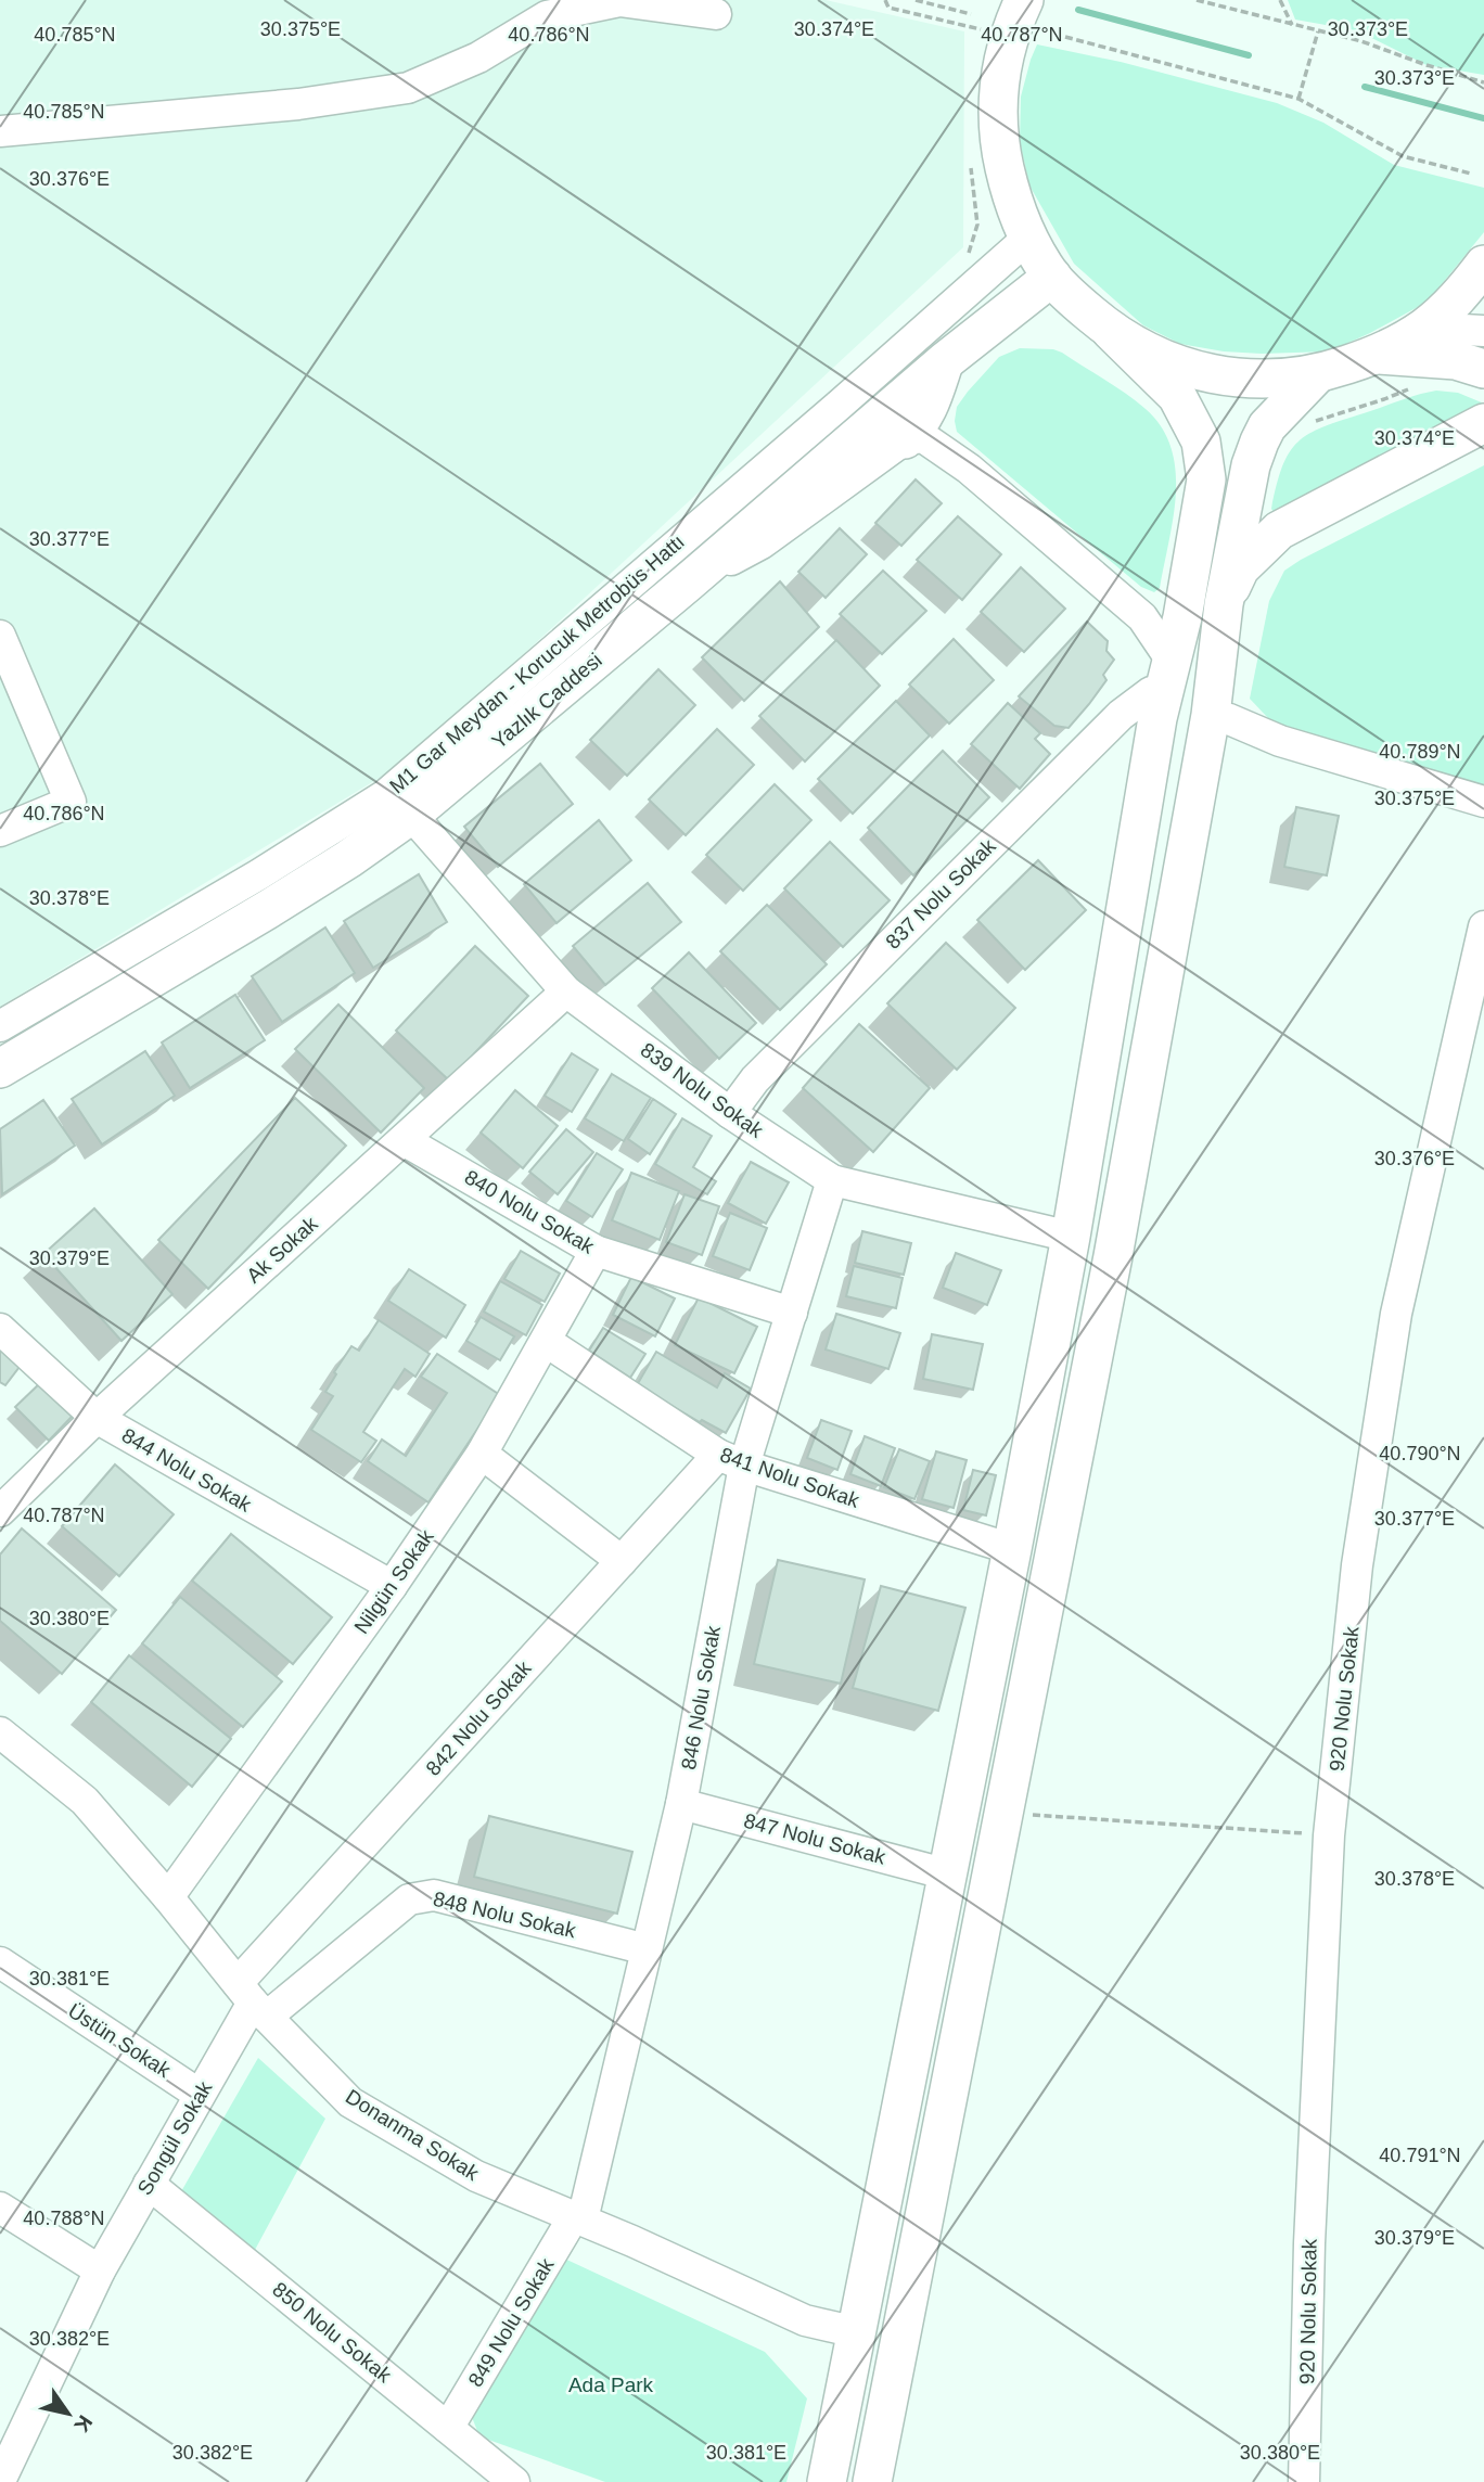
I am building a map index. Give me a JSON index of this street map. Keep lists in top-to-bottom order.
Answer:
{
  "streets": {
    "main road": ["Yazlık Caddesi"],
    "street": [
      "M1 Gar Meydan - Korucuk Metrobüs Hattı",
      "837 Nolu Sokak",
      "839 Nolu Sokak",
      "840 Nolu Sokak",
      "Ak Sokak",
      "844 Nolu Sokak",
      "841 Nolu Sokak",
      "Nilgün Sokak",
      "846 Nolu Sokak",
      "920 Nolu Sokak",
      "842 Nolu Sokak",
      "847 Nolu Sokak",
      "848 Nolu Sokak",
      "Üstün Sokak",
      "Donanma Sokak",
      "Songül Sokak",
      "849 Nolu Sokak",
      "850 Nolu Sokak"
    ]
  },
  "crossings": [
    ["Yazlık Caddesi", "839 Nolu Sokak"],
    ["837 Nolu Sokak", "839 Nolu Sokak"],
    ["839 Nolu Sokak", "Ak Sokak"],
    ["839 Nolu Sokak", "846 Nolu Sokak"],
    ["840 Nolu Sokak", "Ak Sokak"],
    ["840 Nolu Sokak", "Nilgün Sokak"],
    ["840 Nolu Sokak", "846 Nolu Sokak"],
    ["Ak Sokak", "844 Nolu Sokak"],
    ["844 Nolu Sokak", "Nilgün Sokak"],
    ["841 Nolu Sokak", "Nilgün Sokak"],
    ["841 Nolu Sokak", "846 Nolu Sokak"],
    ["841 Nolu Sokak", "842 Nolu Sokak"],
    ["Nilgün Sokak", "Donanma Sokak"],
    ["846 Nolu Sokak", "842 Nolu Sokak"],
    ["846 Nolu Sokak", "847 Nolu Sokak"],
    ["846 Nolu Sokak", "848 Nolu Sokak"],
    ["846 Nolu Sokak", "Donanma Sokak"],
    ["846 Nolu Sokak", "849 Nolu Sokak"],
    ["842 Nolu Sokak", "848 Nolu Sokak"],
    ["842 Nolu Sokak", "Donanma Sokak"],
    ["842 Nolu Sokak", "Songül Sokak"],
    ["848 Nolu Sokak", "Donanma Sokak"],
    ["848 Nolu Sokak", "Songül Sokak"],
    ["Üstün Sokak", "Songül Sokak"],
    ["Donanma Sokak", "Songül Sokak"],
    ["Donanma Sokak", "849 Nolu Sokak"],
    ["Songül Sokak", "850 Nolu Sokak"],
    ["849 Nolu Sokak", "850 Nolu Sokak"]
  ],
  "parks": ["Ada Park"],
  "north": "bottom right",
  "coordinates": [
    "30.373°E",
    "30.374°E",
    "30.375°E",
    "40.785°N",
    "40.786°N",
    "40.787°N",
    "30.376°E",
    "30.377°E",
    "40.789°N",
    "30.378°E",
    "30.379°E",
    "40.790°N",
    "30.380°E",
    "30.381°E",
    "40.791°N",
    "40.788°N",
    "30.382°E"
  ]
}
